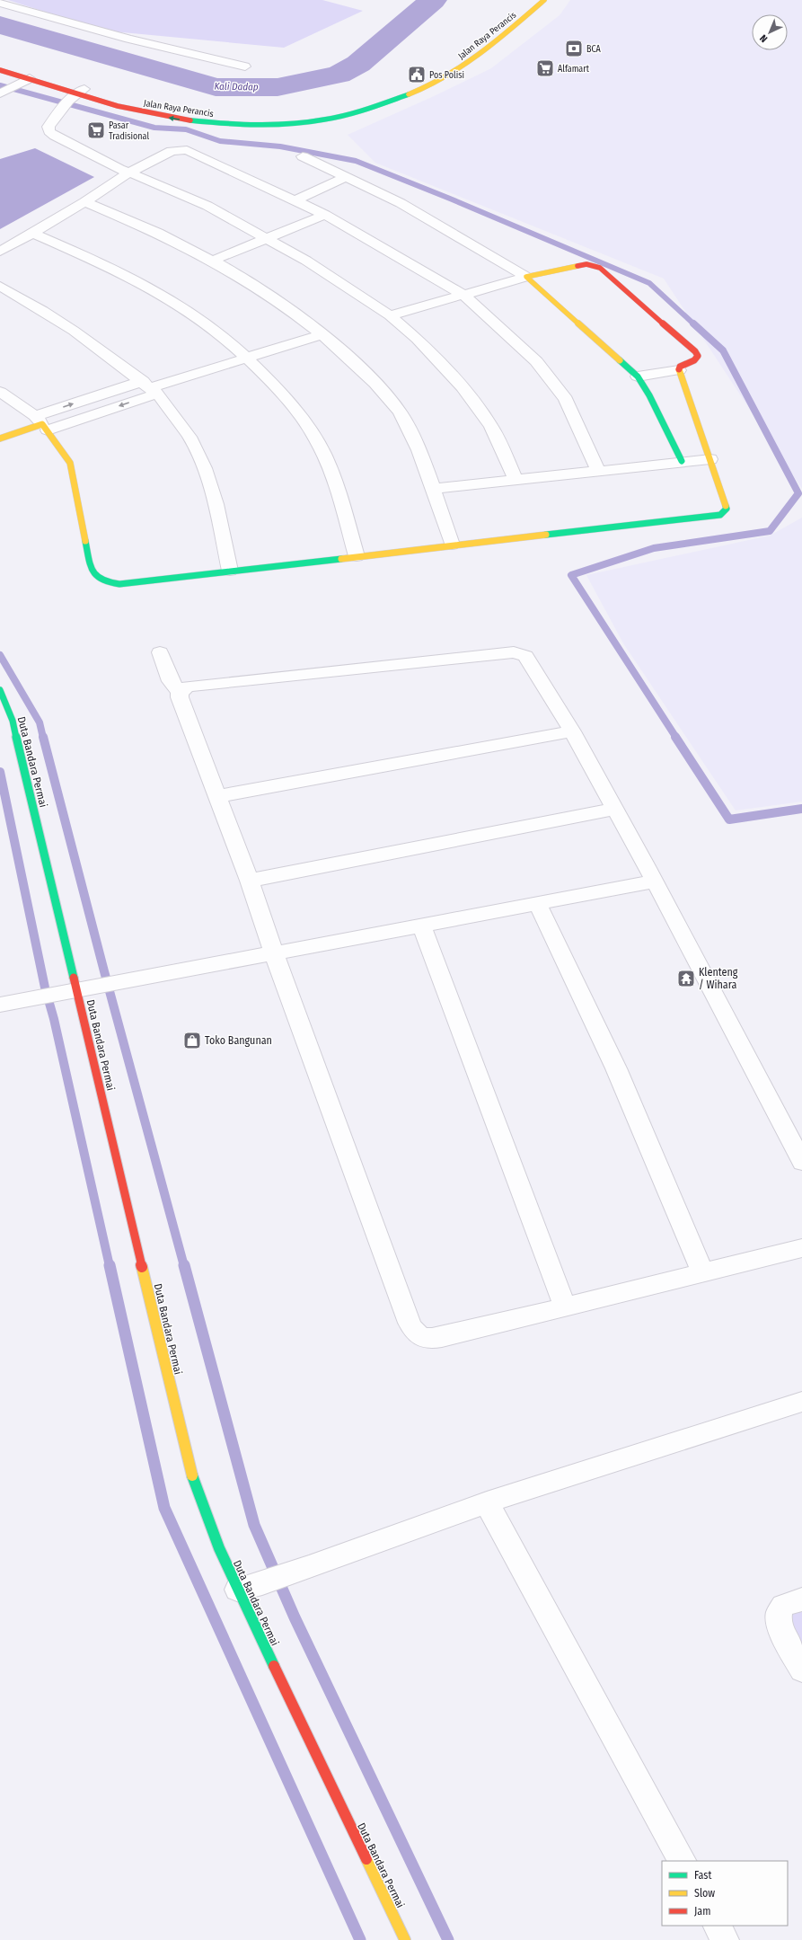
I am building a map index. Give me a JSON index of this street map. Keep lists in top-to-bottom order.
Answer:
{
  "streets": {
    "street": ["Jalan Raya Perancis", "Duta Bandara Permai"]
  },
  "water": ["Kali Dadap"],
  "places": {
    "bank": ["BCA"],
    "supermarket": ["Alfamart", "Pasar Tradisional"],
    "public building": ["Pos Polisi"],
    "temple": ["Klenteng / Wihara"],
    "shop": ["Toko Bangunan"]
  },
  "legend": ["Fast", "Slow", "Jam"],
  "north": "bottom left"
}
